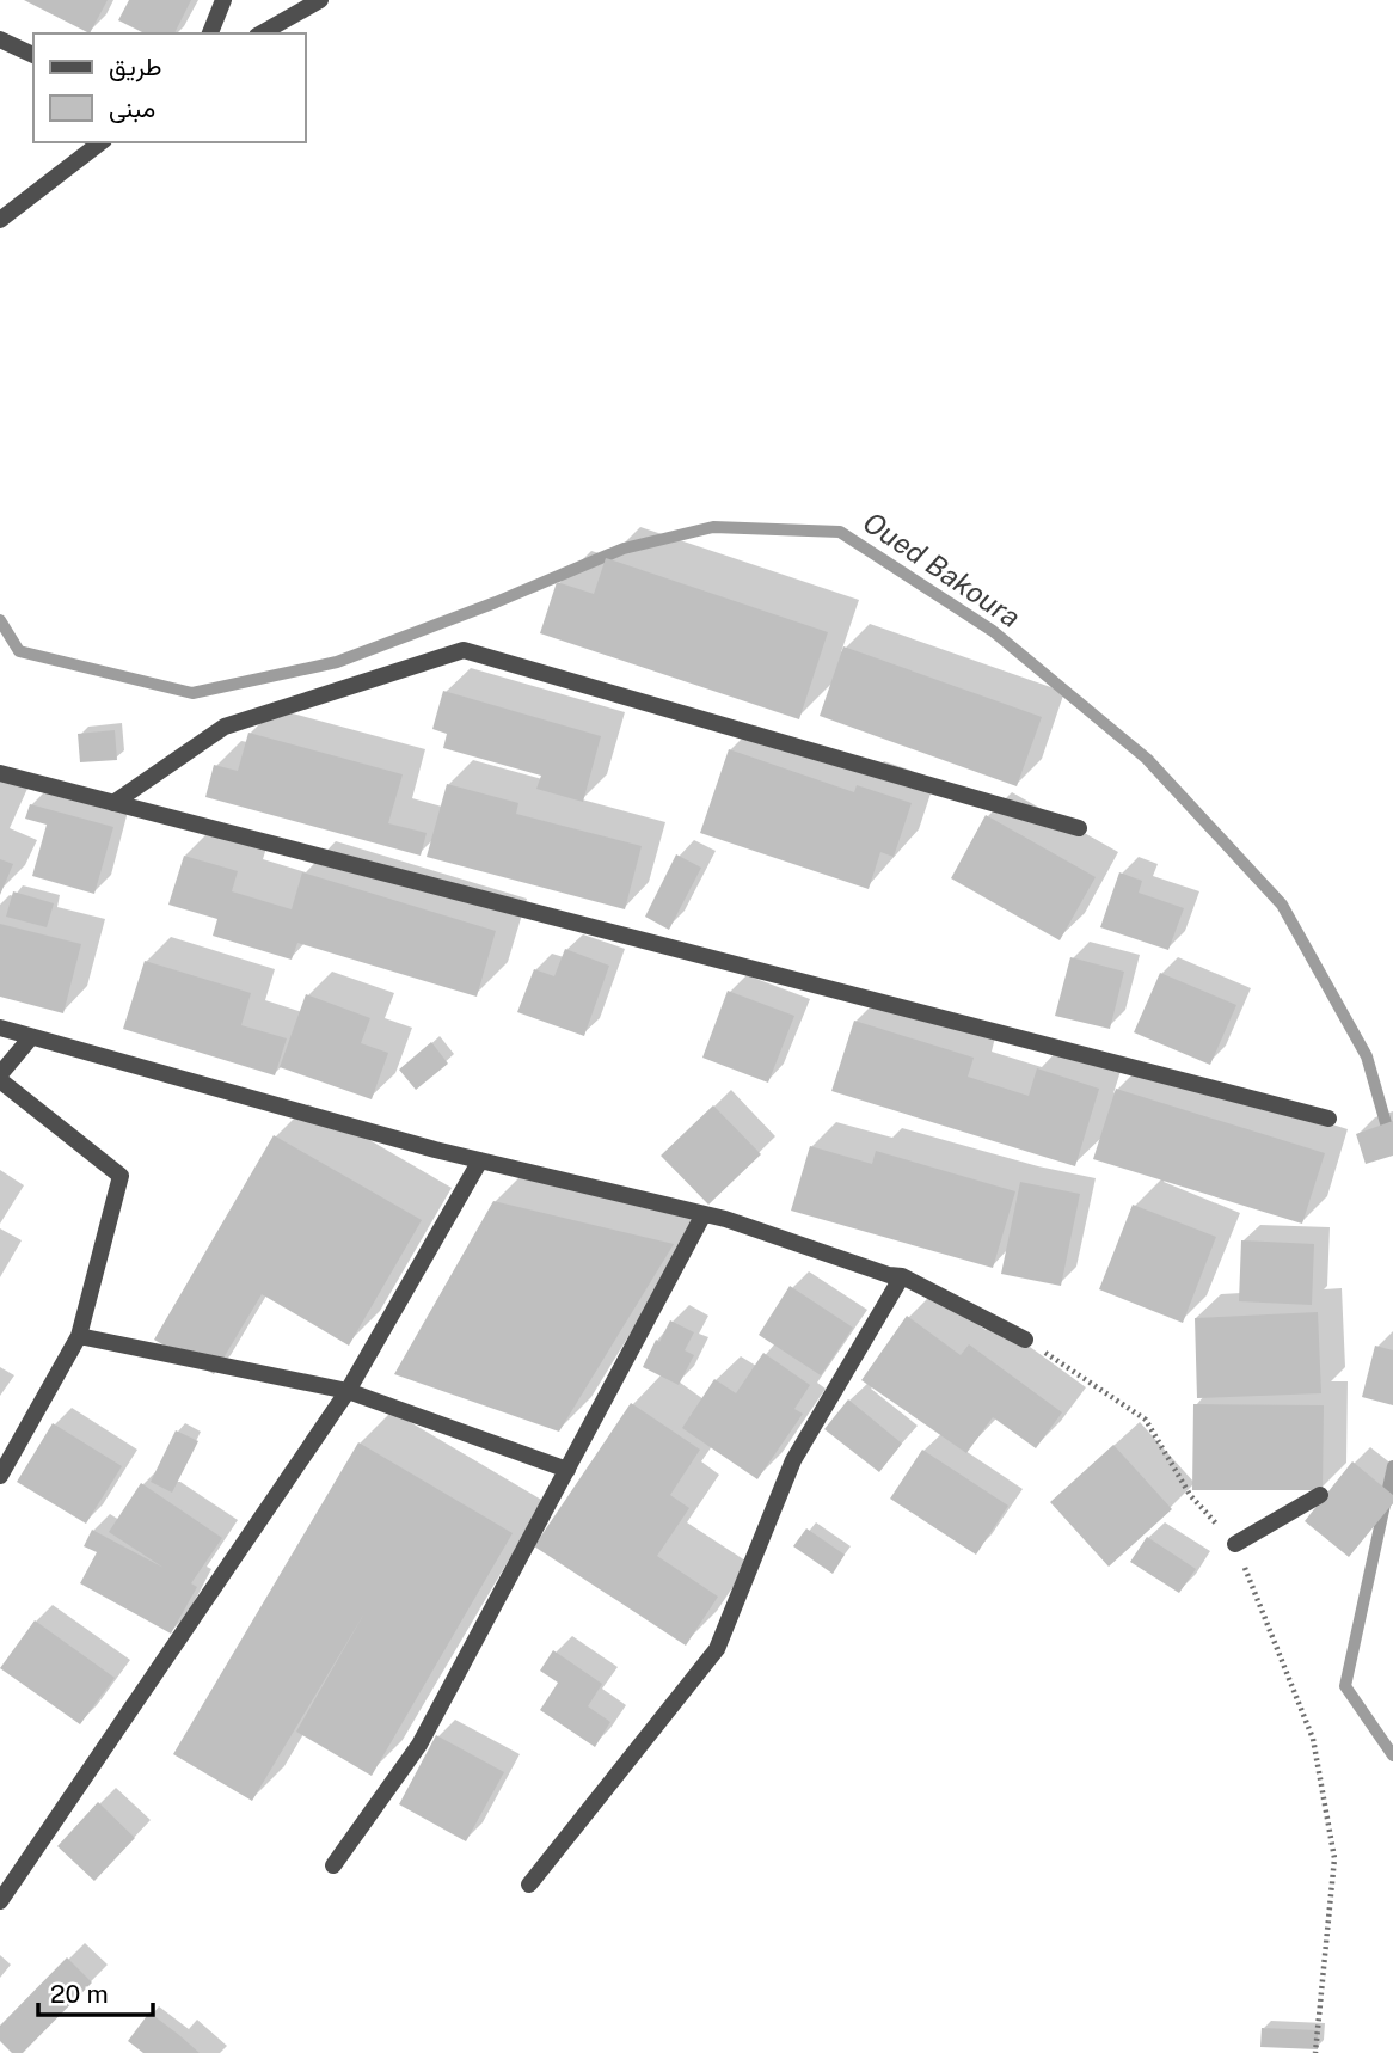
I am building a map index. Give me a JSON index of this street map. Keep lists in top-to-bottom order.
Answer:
{
  "water": ["Oued Bakoura"],
  "legend": ["طريق", "مبنى"],
  "scale_bar": "20 m"
}
